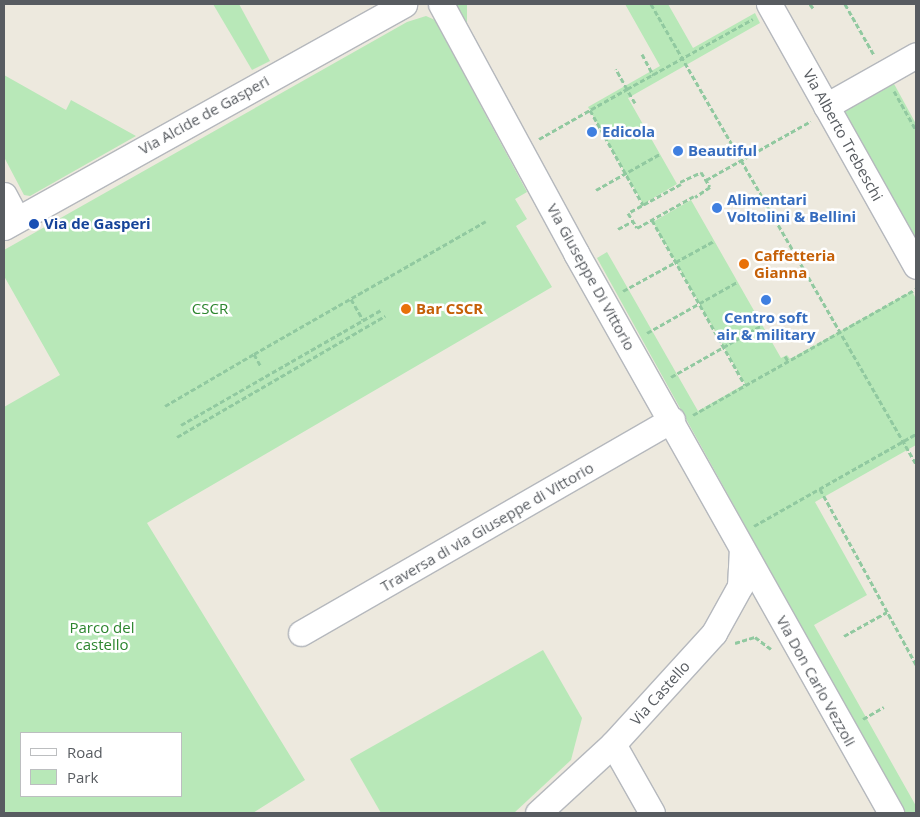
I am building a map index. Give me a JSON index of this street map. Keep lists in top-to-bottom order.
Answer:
{
  "streets": {
    "street": [
      "Via Alcide de Gasperi",
      "Via Alberto Trebeschi",
      "Via Giuseppe Di Vittorio",
      "Traversa di via Giuseppe di Vittorio",
      "Via Don Carlo Vezzoli",
      "Via Castello"
    ]
  },
  "crossings": [
    ["Via Giuseppe Di Vittorio", "Traversa di via Giuseppe di Vittorio"],
    ["Via Giuseppe Di Vittorio", "Via Don Carlo Vezzoli"],
    ["Via Giuseppe Di Vittorio", "Via Castello"],
    ["Via Don Carlo Vezzoli", "Via Castello"]
  ],
  "parks": ["CSCR", "Parco del castello"],
  "places": [
    "Edicola",
    "Beautiful",
    "Alimentari Voltolini & Bellini",
    "Via de Gasperi",
    "Caffetteria Gianna",
    "Centro soft air & military",
    "Bar CSCR"
  ],
  "legend": ["Road", "Park"]
}
